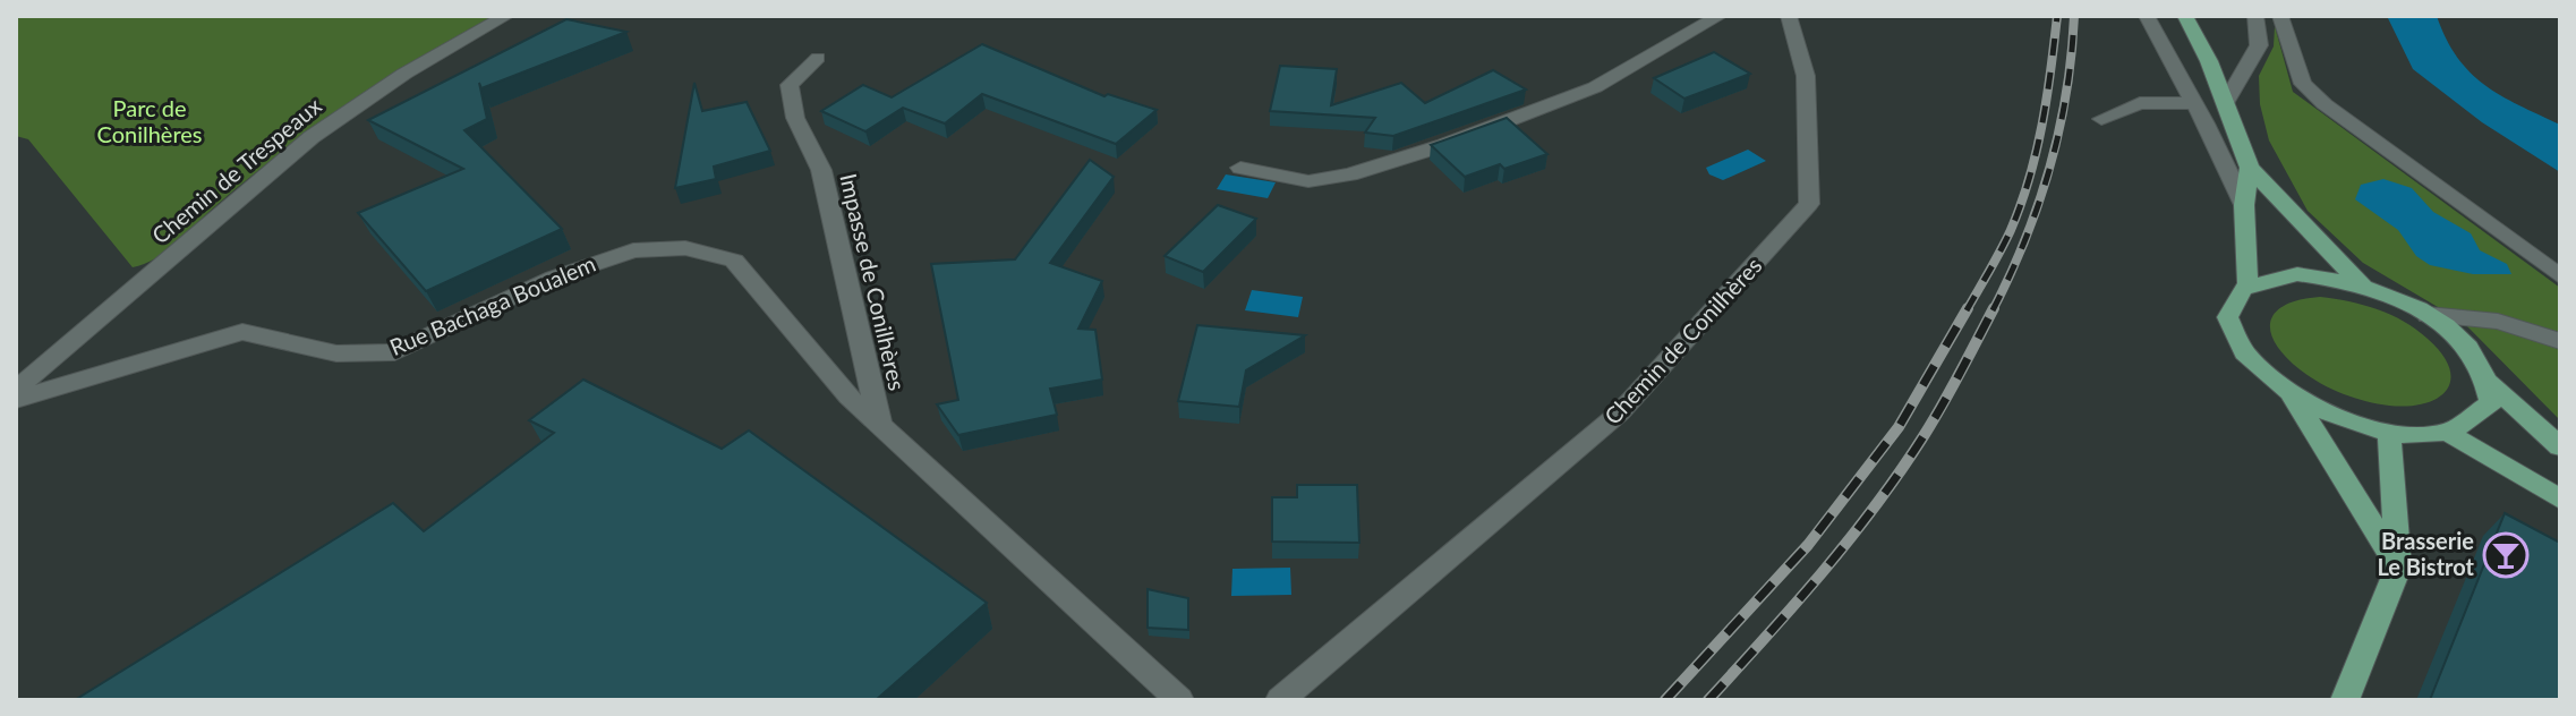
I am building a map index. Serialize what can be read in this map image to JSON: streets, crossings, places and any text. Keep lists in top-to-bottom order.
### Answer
{
  "streets": {
    "street": [
      "Chemin de Trespeaux",
      "Impasse de Conilhères",
      "Rue Bachaga Boualem",
      "Chemin de Conilhères"
    ]
  },
  "crossings": [
    ["Impasse de Conilhères", "Rue Bachaga Boualem"]
  ],
  "parks": ["Parc de Conilhères"],
  "places": {
    "bar": ["Brasserie Le Bistrot"]
  }
}
